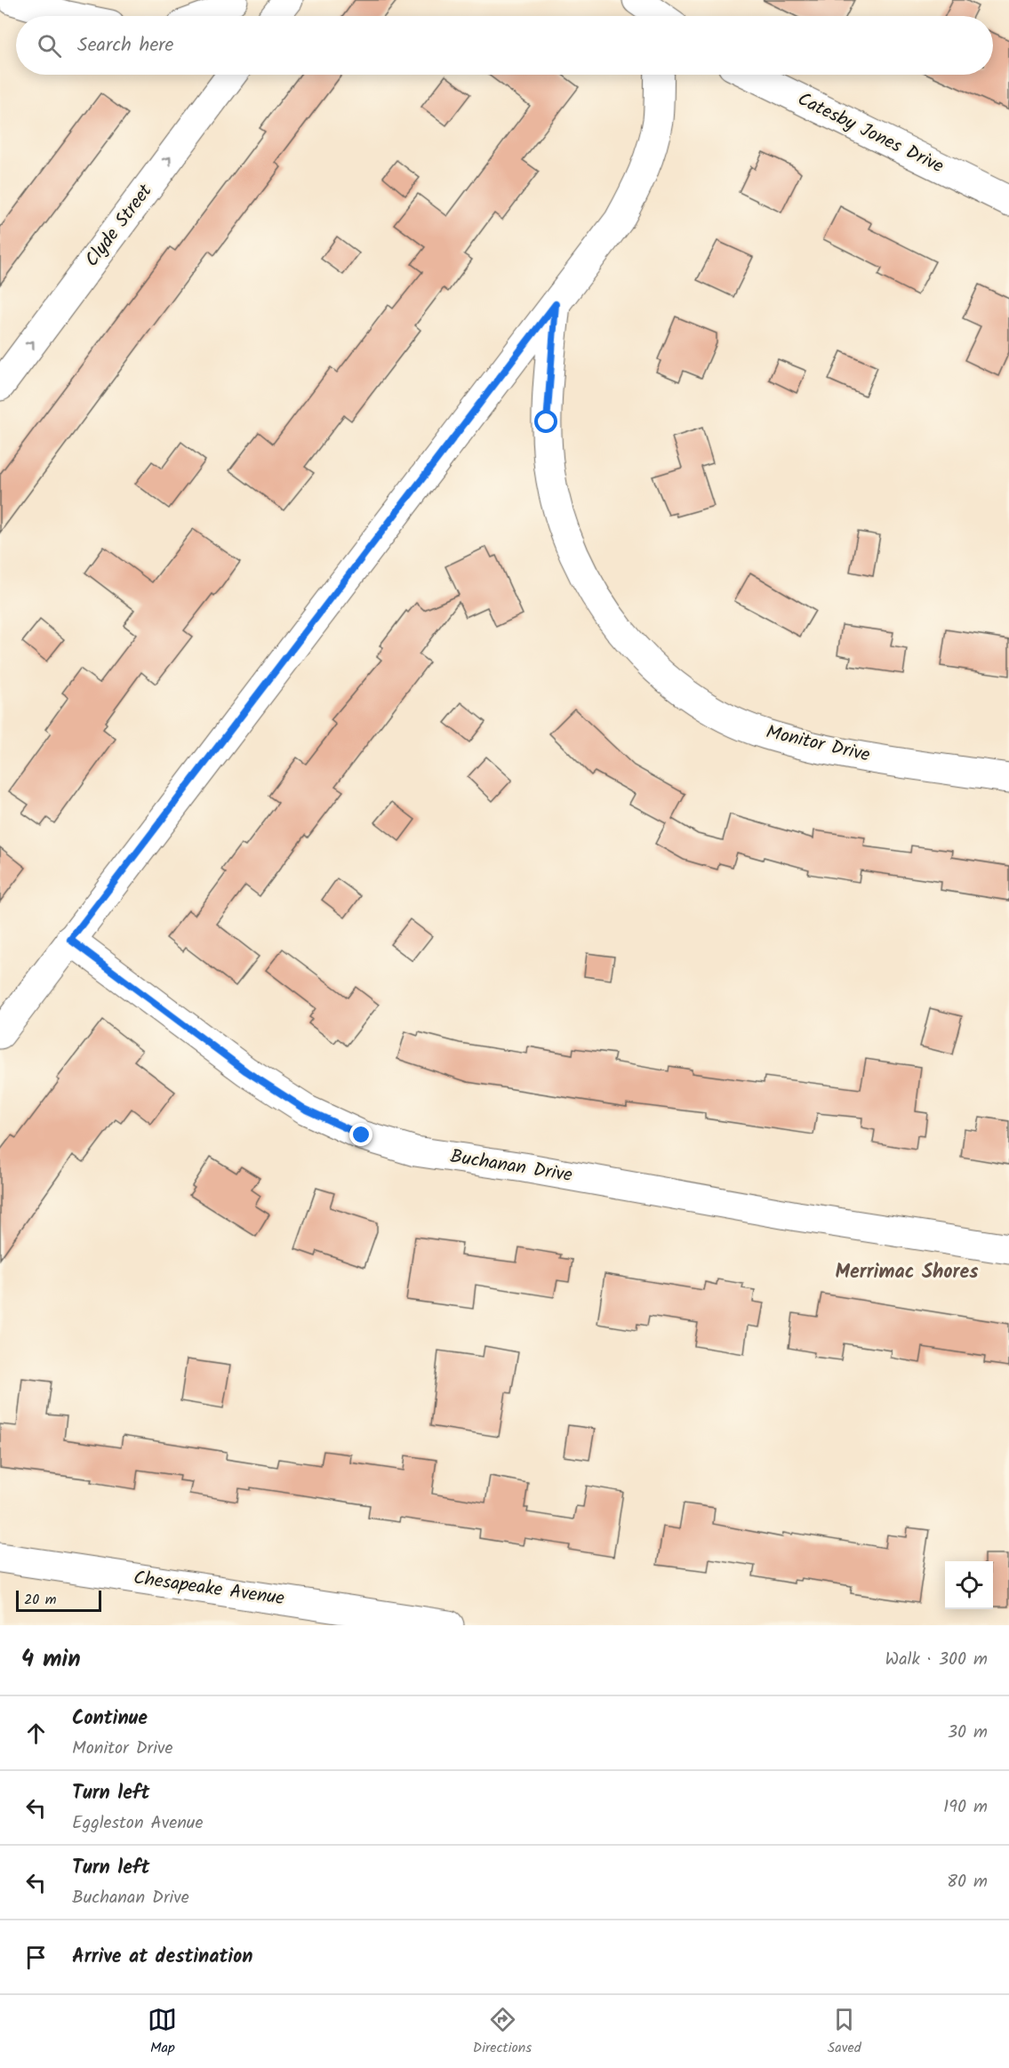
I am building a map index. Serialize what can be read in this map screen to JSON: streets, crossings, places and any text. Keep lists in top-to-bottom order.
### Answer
{
  "streets": {
    "street": [
      "Catesby Jones Drive",
      "Clyde Street",
      "Monitor Drive",
      "Buchanan Drive",
      "Chesapeake Avenue"
    ]
  },
  "one_way": ["Clyde Street"],
  "districts": ["Merrimac Shores"],
  "scale_bar": "20 m",
  "page": {
    "search": "Search here",
    "scale": "20 m",
    "heading": ["4 min", "Walk · 300 m"],
    "list": [
      ["Continue", "Monitor Drive", "30 m"],
      ["Turn left", "Eggleston Avenue", "190 m"],
      ["Turn left", "Buchanan Drive", "80 m"],
      "Arrive at destination"
    ],
    "nav": ["Map", "Directions", "Saved"]
  }
}
